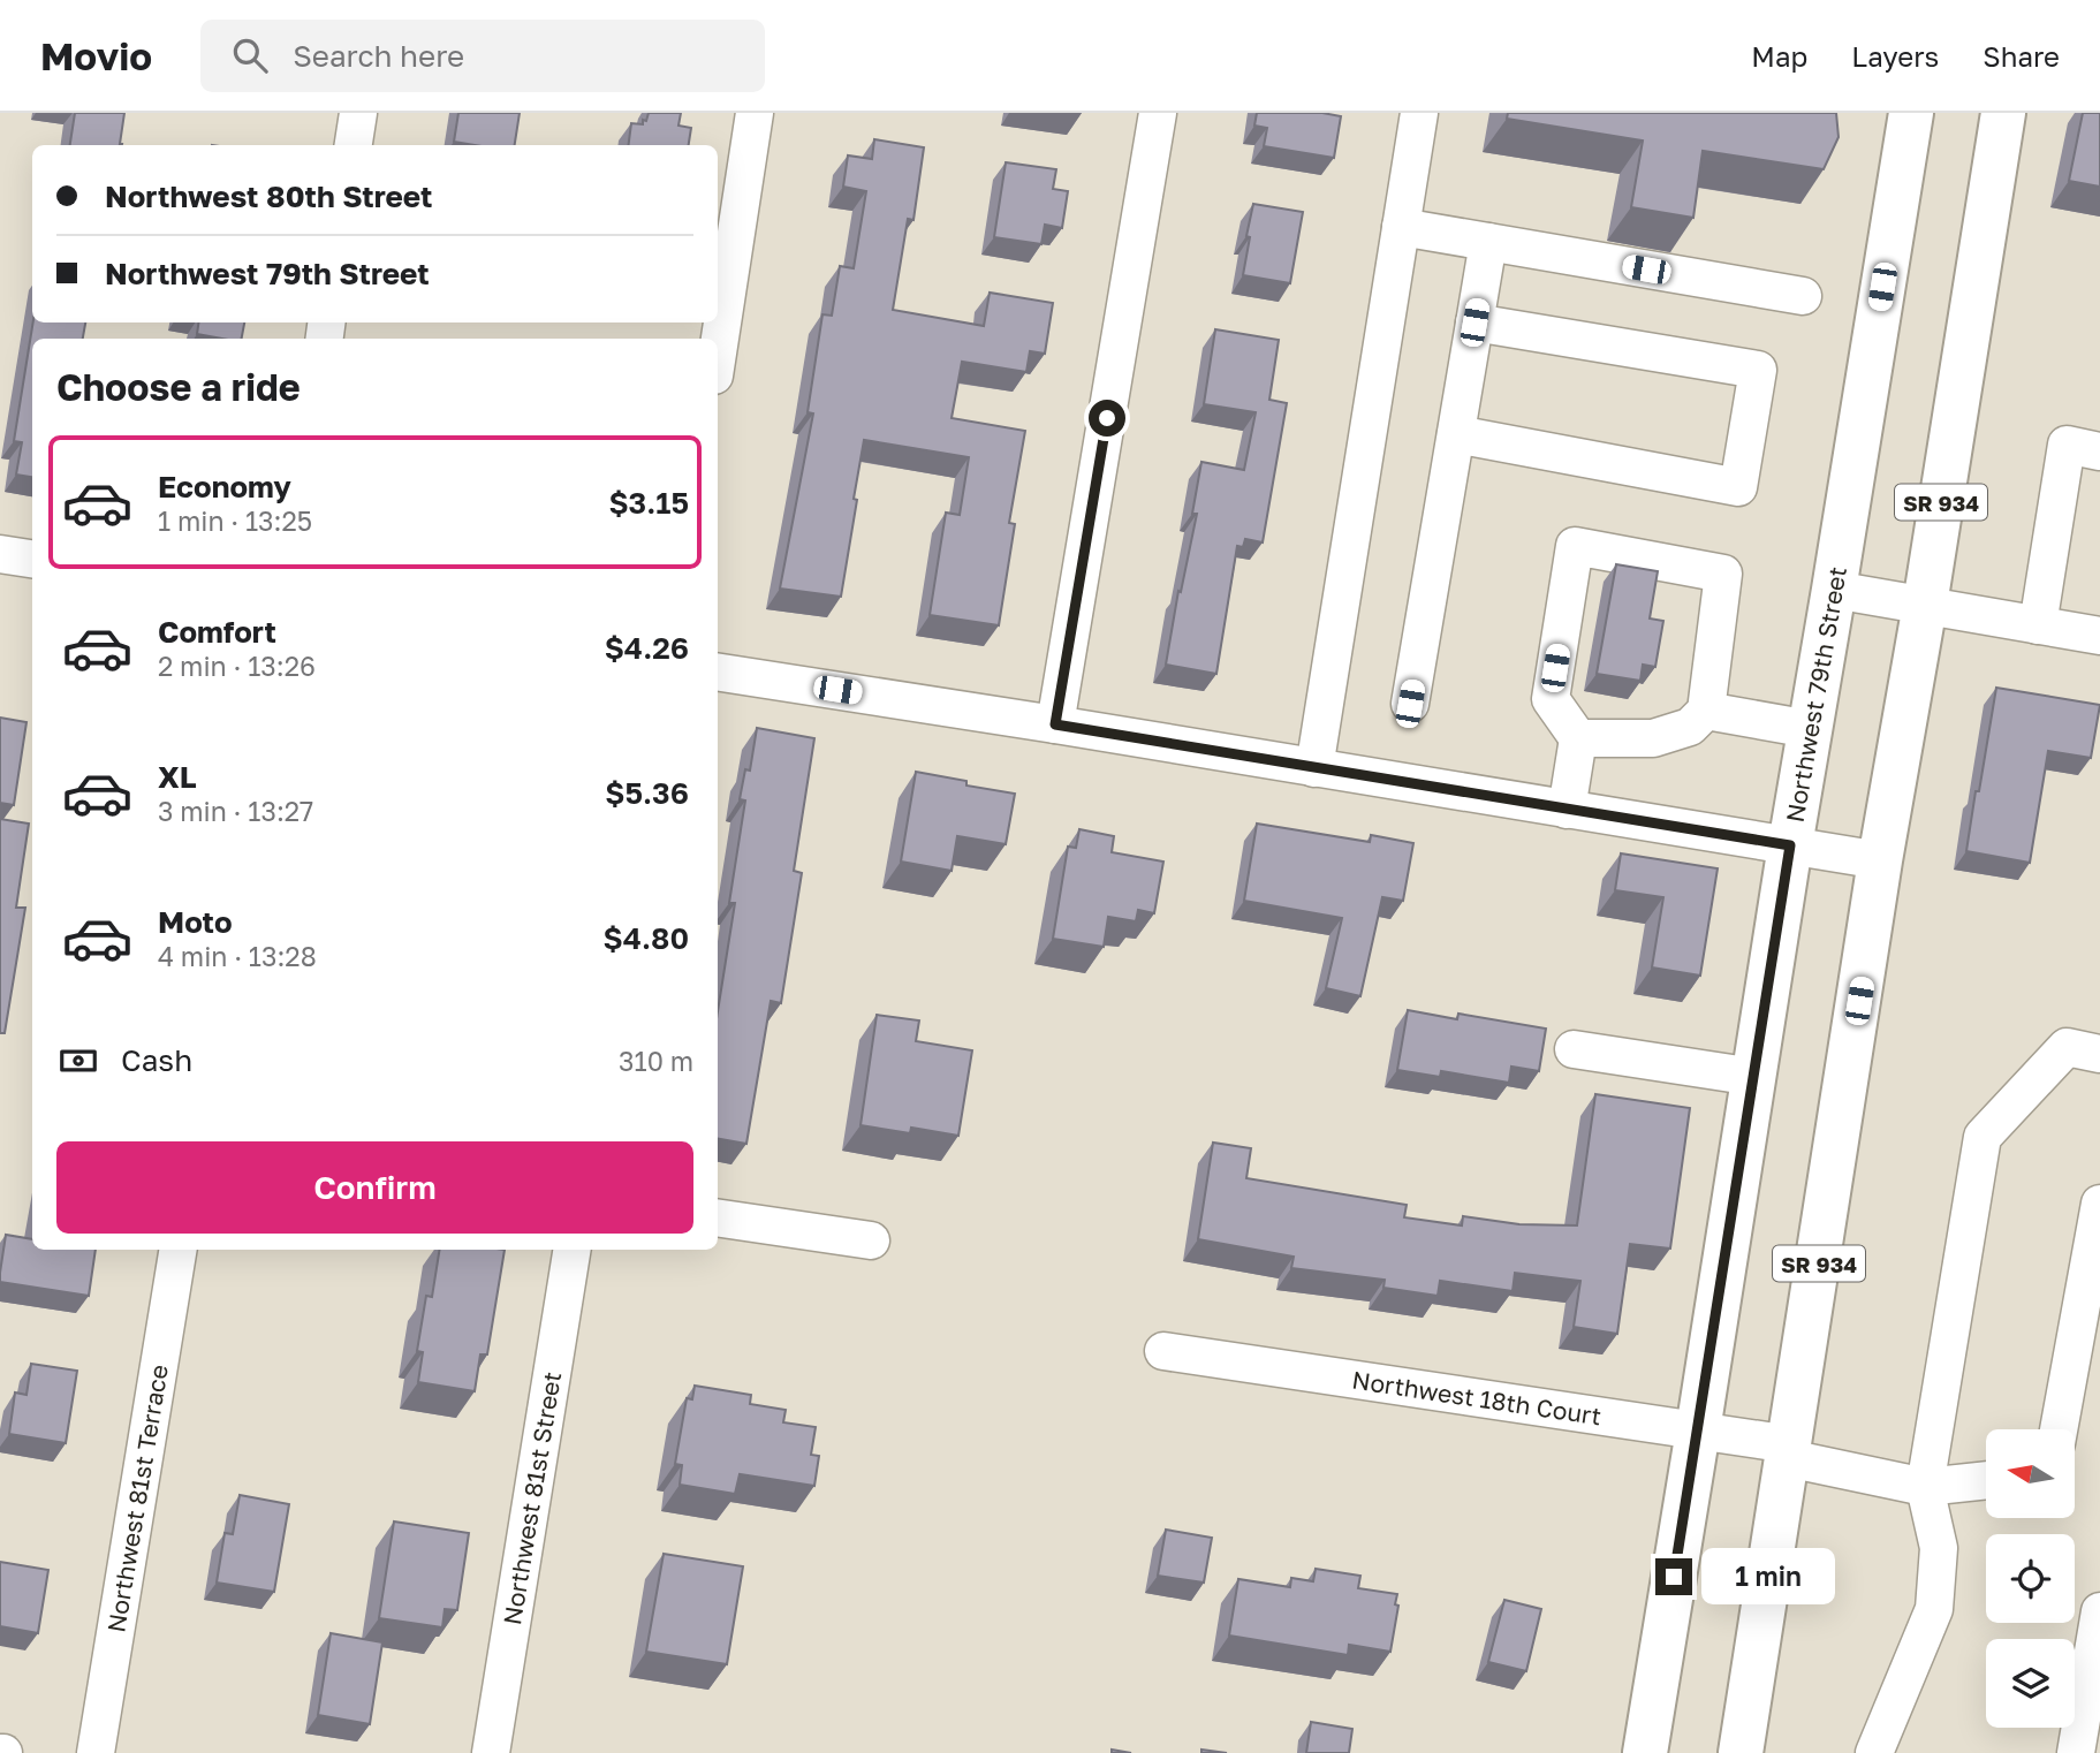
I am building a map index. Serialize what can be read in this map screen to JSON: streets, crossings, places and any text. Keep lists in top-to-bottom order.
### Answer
{
  "streets": {
    "main road": ["SR 934", "Northwest 79th Street"],
    "street": ["Northwest 18th Court", "Northwest 81st Terrace", "Northwest 81st Street"]
  },
  "crossings": [
    ["SR 934", "Northwest 18th Court"],
    ["Northwest 79th Street", "Northwest 18th Court"]
  ],
  "north": "left",
  "page": {
    "header": "Movio",
    "search": "Search here",
    "nav": ["Map", "Layers", "Share"],
    "banner": ["Northwest 80th Street", "Northwest 79th Street"],
    "heading": "Choose a ride",
    "list": [
      {
        "name": "Economy",
        "note": "1 min · 13:25",
        "value": "$3.15"
      },
      {
        "name": "Comfort",
        "note": "2 min · 13:26",
        "value": "$4.26"
      },
      {
        "name": "XL",
        "note": "3 min · 13:27",
        "value": "$5.36"
      },
      {
        "name": "Moto",
        "note": "4 min · 13:28",
        "value": "$4.80"
      }
    ],
    "pay": ["Cash", "310 m"],
    "buttons": "Confirm",
    "bubble": "1 min"
  }
}
